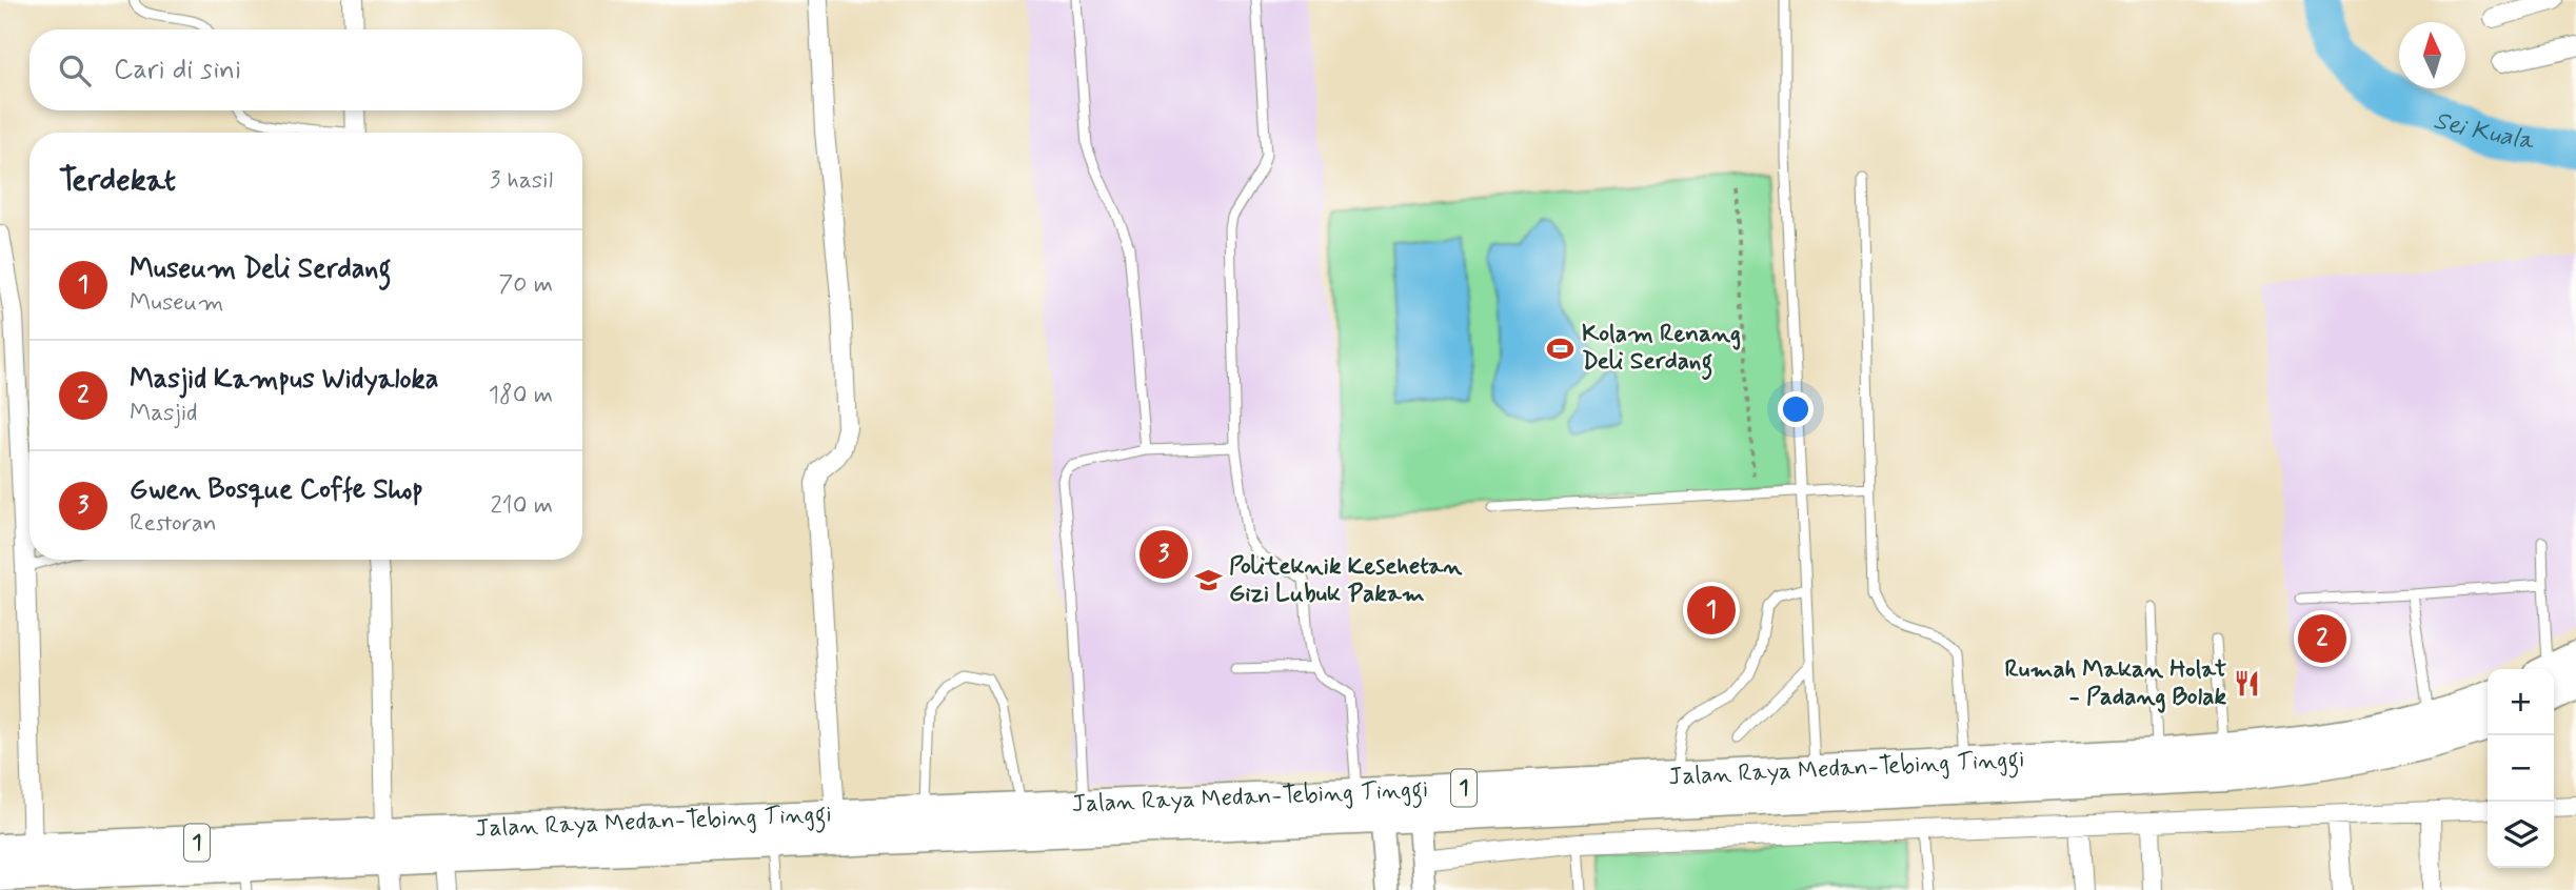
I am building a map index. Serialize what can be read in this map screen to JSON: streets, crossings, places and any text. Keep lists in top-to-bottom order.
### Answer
{
  "streets": {
    "highway": ["Jalan Raya Medan-Tebing Tinggi", "1"]
  },
  "water": ["Sei Kuala"],
  "places": {
    "sports": ["Kolam Renang Deli Serdang"],
    "school or university": ["Politeknik Kesehetan Gizi Lubuk Pakam"],
    "restaurant": ["Rumah Makan Holat - Padang Bolak"]
  },
  "north": "top",
  "page": {
    "search": "Cari di sini",
    "heading": ["Terdekat", "3 hasil"],
    "list": [
      {
        "mark": "1",
        "name": "Museum Deli Serdang",
        "note": "Museum",
        "value": "70 m"
      },
      {
        "mark": "2",
        "name": "Masjid Kampus Widyaloka",
        "note": "Masjid",
        "value": "180 m"
      },
      {
        "mark": "3",
        "name": "Gwen Bosque Coffe Shop",
        "note": "Restoran",
        "value": "210 m"
      }
    ],
    "pins": ["3", "1", "2"],
    "map_buttons": ["+", "−"]
  }
}
